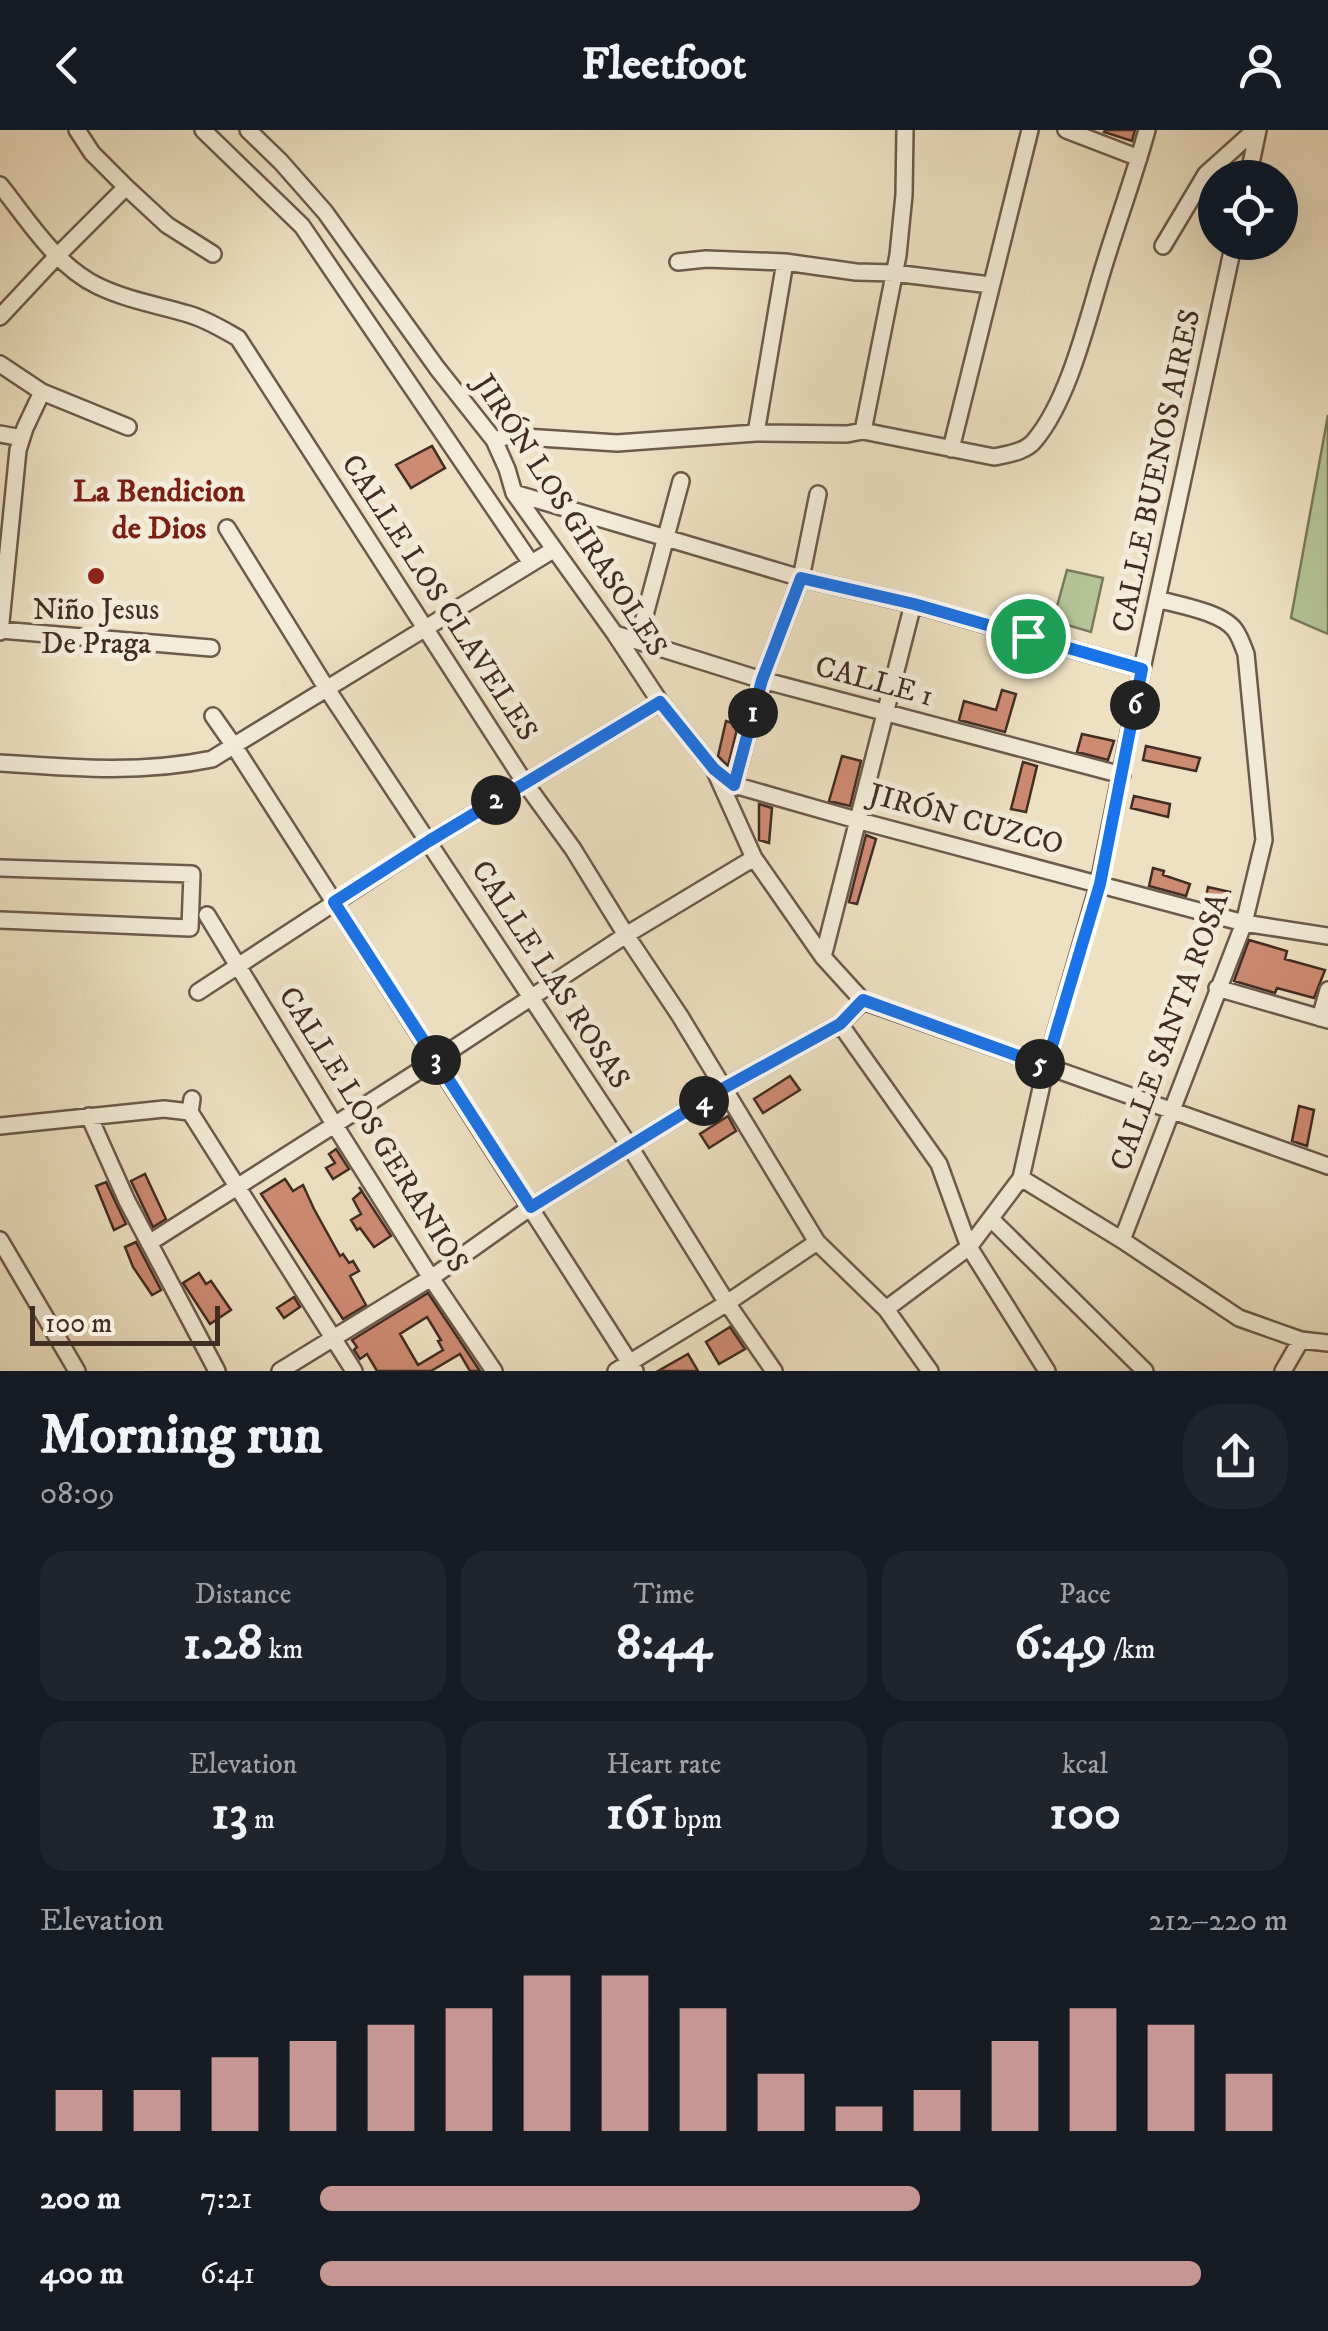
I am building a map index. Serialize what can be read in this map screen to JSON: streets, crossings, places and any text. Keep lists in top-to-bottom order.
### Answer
{
  "streets": {
    "street": [
      "CALLE BUENOS AIRES",
      "JIRÓN LOS GIRASOLES",
      "CALLE LOS CLAVELES",
      "CALLE 1",
      "JIRÓN CUZCO",
      "CALLE LAS ROSAS",
      "CALLE SANTA ROSA",
      "CALLE LOS GERANIOS"
    ]
  },
  "crossings": [
    ["CALLE BUENOS AIRES", "CALLE 1"],
    ["CALLE BUENOS AIRES", "JIRÓN CUZCO"],
    ["CALLE BUENOS AIRES", "CALLE SANTA ROSA"],
    ["JIRÓN LOS GIRASOLES", "CALLE 1"],
    ["JIRÓN LOS GIRASOLES", "JIRÓN CUZCO"],
    ["JIRÓN CUZCO", "CALLE SANTA ROSA"]
  ],
  "districts": ["La Bendicion de Dios"],
  "places": ["Niño Jesus De Praga"],
  "scale_bar": "100 m",
  "page": {
    "header": "Fleetfoot",
    "pins": [
      "6",
      "1",
      "2",
      "3",
      "5",
      "4"
    ],
    "scale": "100 m",
    "heading": ["Morning run", "08:09"],
    "stats": [
      ["Distance", "1.28 km"],
      ["Time", "8:44"],
      ["Pace", "6:49 /km"],
      ["Elevation", "13 m"],
      ["Heart rate", "161 bpm"],
      ["kcal", "100"]
    ],
    "chart": ["Elevation", "212–220 m"],
    "list": [
      {
        "name": "200 m",
        "note": "7:21"
      },
      {
        "name": "400 m",
        "note": "6:41"
      }
    ]
  }
}
